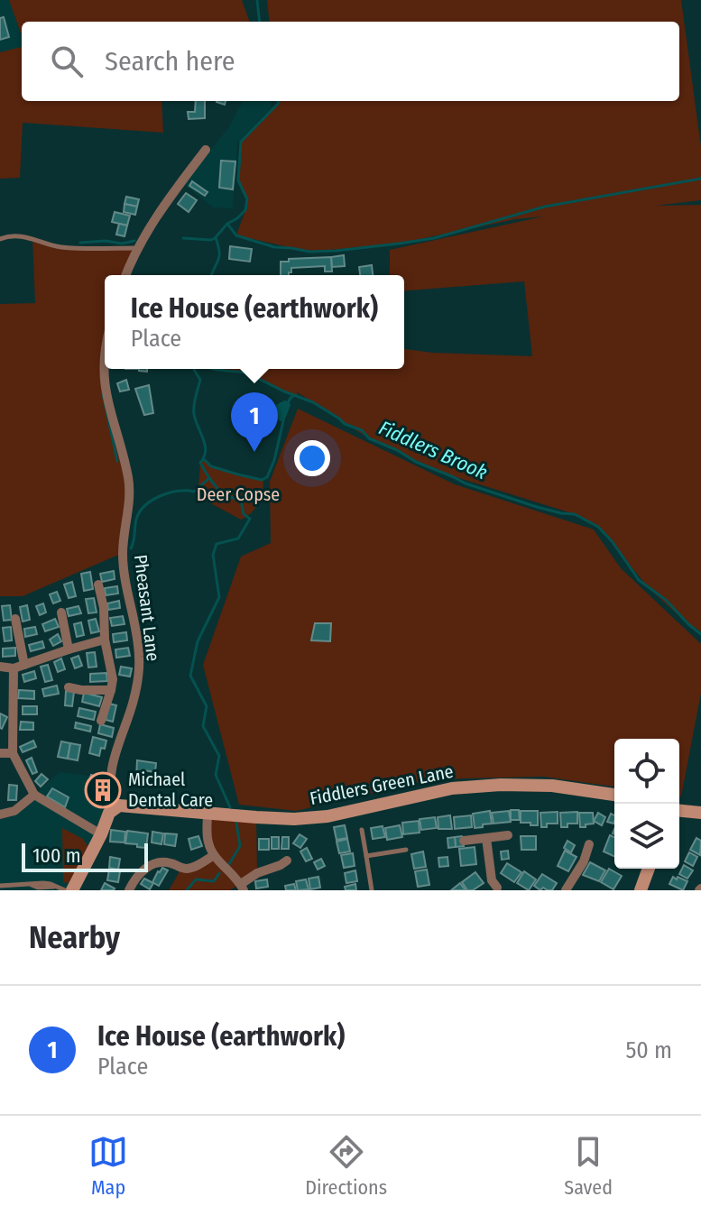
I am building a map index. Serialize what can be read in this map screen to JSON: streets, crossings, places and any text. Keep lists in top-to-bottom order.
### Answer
{
  "streets": {
    "street": ["Pheasant Lane", "Fiddlers Green Lane"]
  },
  "crossings": [
    ["Pheasant Lane", "Fiddlers Green Lane"]
  ],
  "water": ["Fiddlers Brook"],
  "parks": ["Deer Copse"],
  "places": {
    "building": ["Michael Dental Care"]
  },
  "scale_bar": "100 m",
  "page": {
    "search": "Search here",
    "popup": ["Ice House (earthwork)", "Place"],
    "pins": "1",
    "scale": "100 m",
    "heading": "Nearby",
    "list": [
      {
        "mark": "1",
        "name": "Ice House (earthwork)",
        "note": "Place",
        "value": "50 m"
      }
    ],
    "nav": ["Map", "Directions", "Saved"]
  }
}
